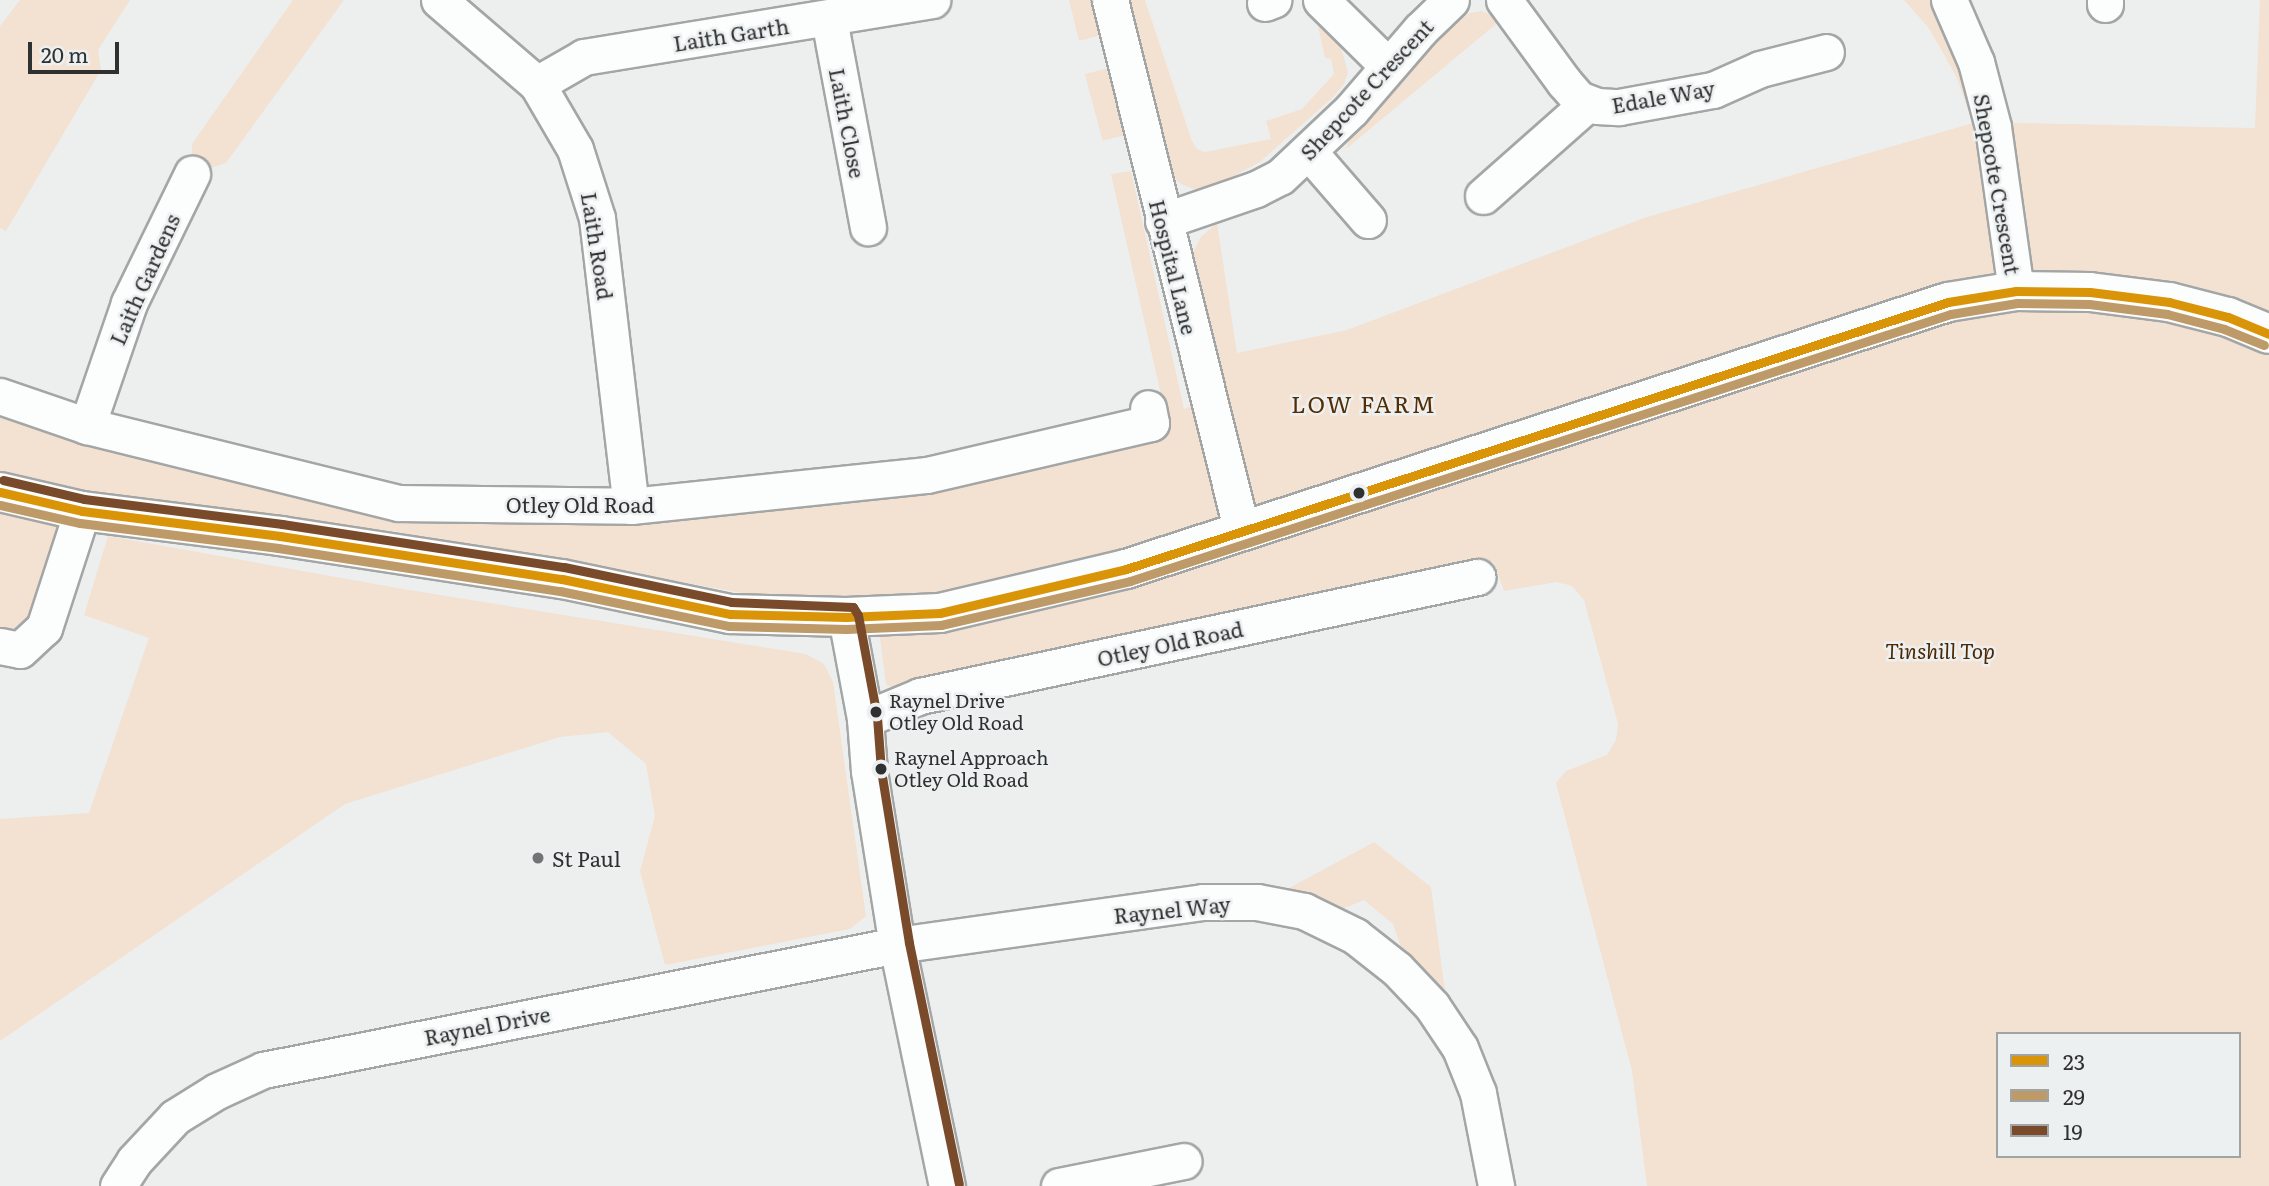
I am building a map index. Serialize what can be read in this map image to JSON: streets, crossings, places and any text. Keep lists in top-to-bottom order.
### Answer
{
  "streets": {
    "street": [
      "Laith Garth",
      "Shepcote Crescent",
      "Edale Way",
      "Laith Close",
      "Laith Road",
      "Hospital Lane",
      "Laith Gardens",
      "Otley Old Road",
      "Raynel Way",
      "Raynel Drive"
    ]
  },
  "crossings": [
    ["Laith Garth", "Laith Close"],
    ["Laith Garth", "Laith Road"],
    ["Shepcote Crescent", "Hospital Lane"],
    ["Laith Road", "Otley Old Road"],
    ["Laith Gardens", "Otley Old Road"],
    ["Raynel Way", "Raynel Drive"]
  ],
  "districts": ["LOW FARM"],
  "parks": ["Tinshill Top"],
  "places": ["Raynel Drive Otley Old Road", "Raynel Approach Otley Old Road", "St Paul"],
  "lines": ["transit line 23", "transit line 29", "transit line 19"],
  "legend": ["23", "29", "19"],
  "scale_bar": "20 m"
}
